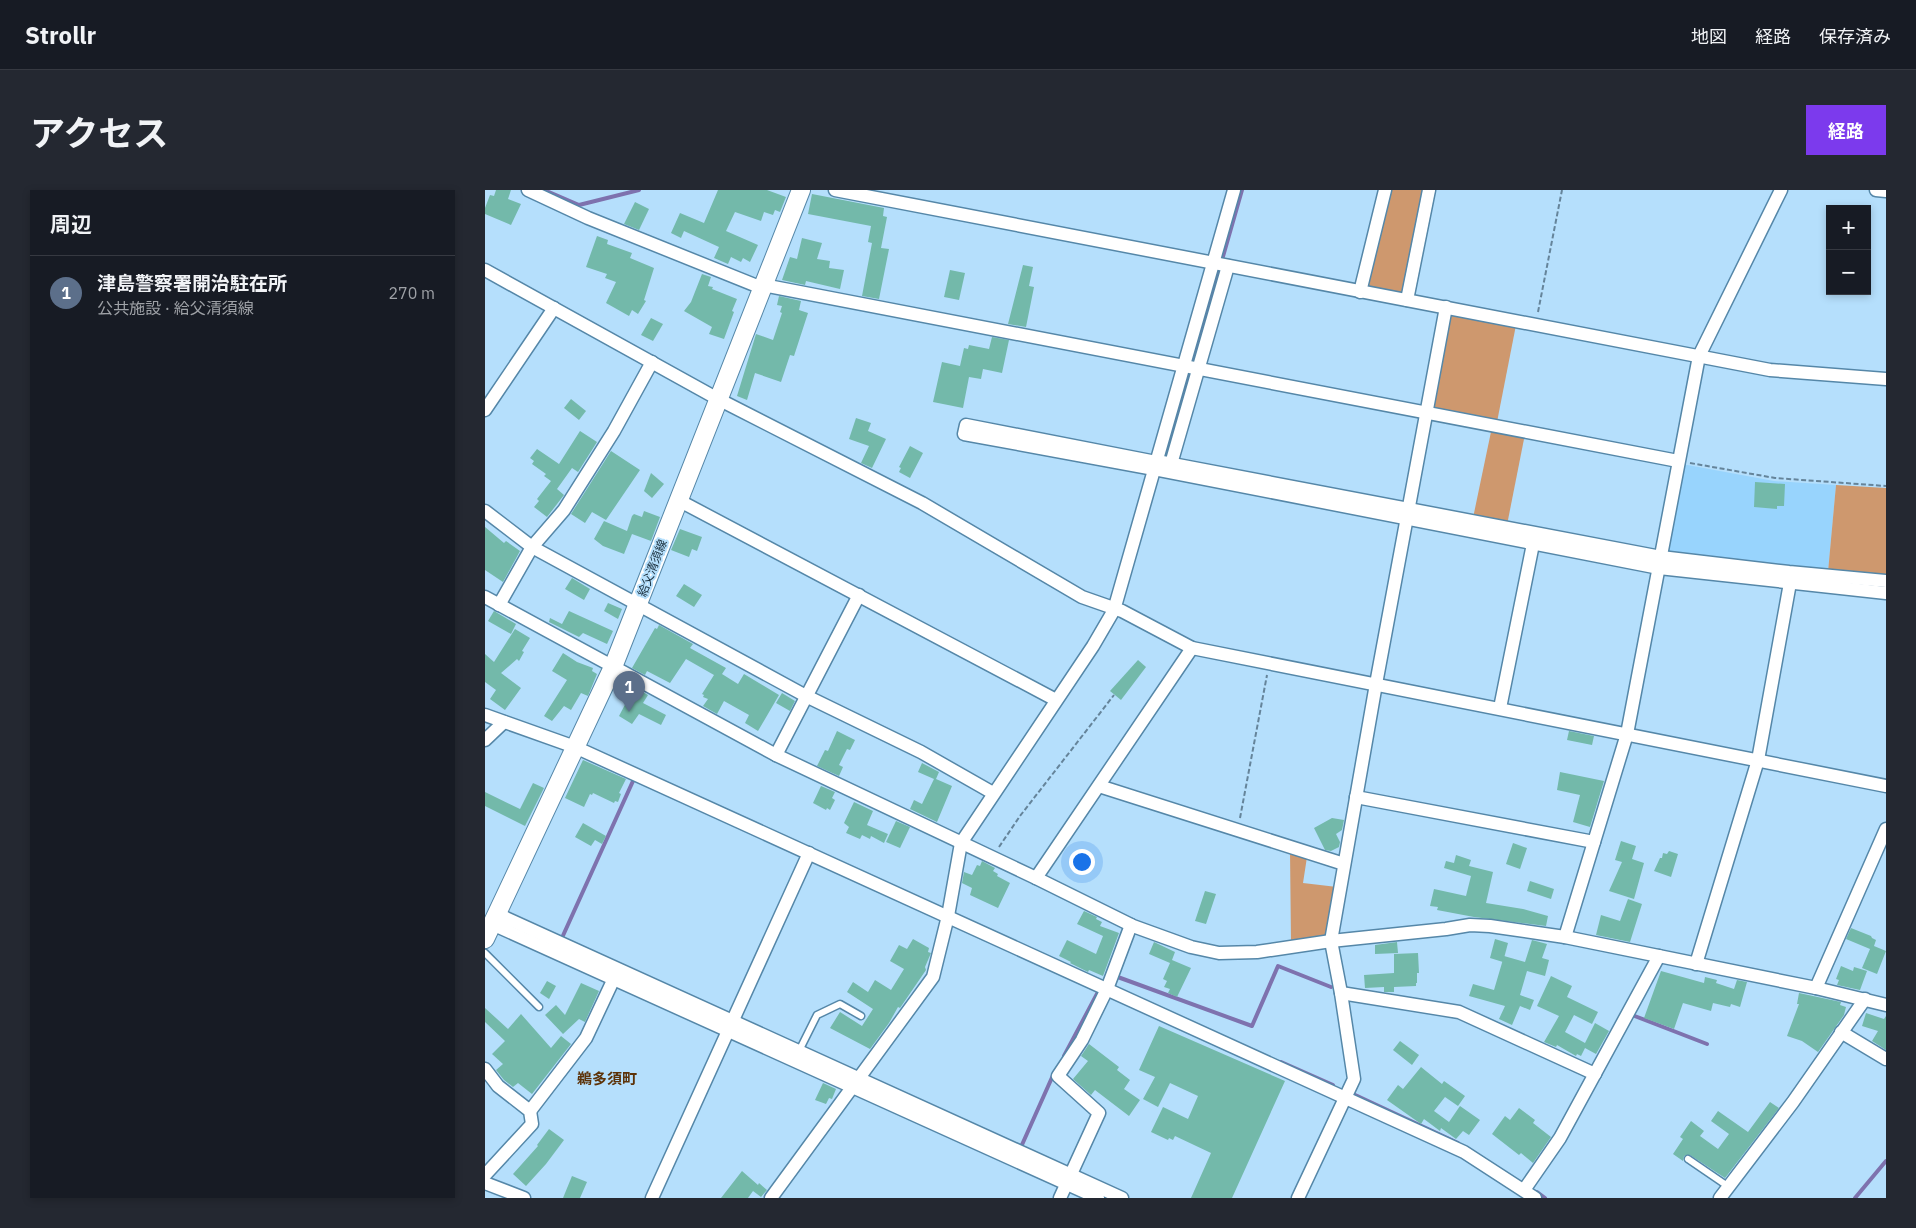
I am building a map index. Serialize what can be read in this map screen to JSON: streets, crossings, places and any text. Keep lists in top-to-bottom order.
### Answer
{
  "streets": {
    "main road": ["給父清須線"]
  },
  "districts": ["鵜多須町"],
  "page": {
    "header": "Strollr",
    "nav": ["地図", "経路", "保存済み"],
    "title": "アクセス",
    "buttons": "経路",
    "heading": "周辺",
    "map_buttons": ["+", "−"],
    "list": [
      {
        "mark": "1",
        "name": "津島警察署開治駐在所",
        "note": "公共施設 · 給父清須線",
        "value": "270 m"
      }
    ],
    "pins": "1"
  }
}
